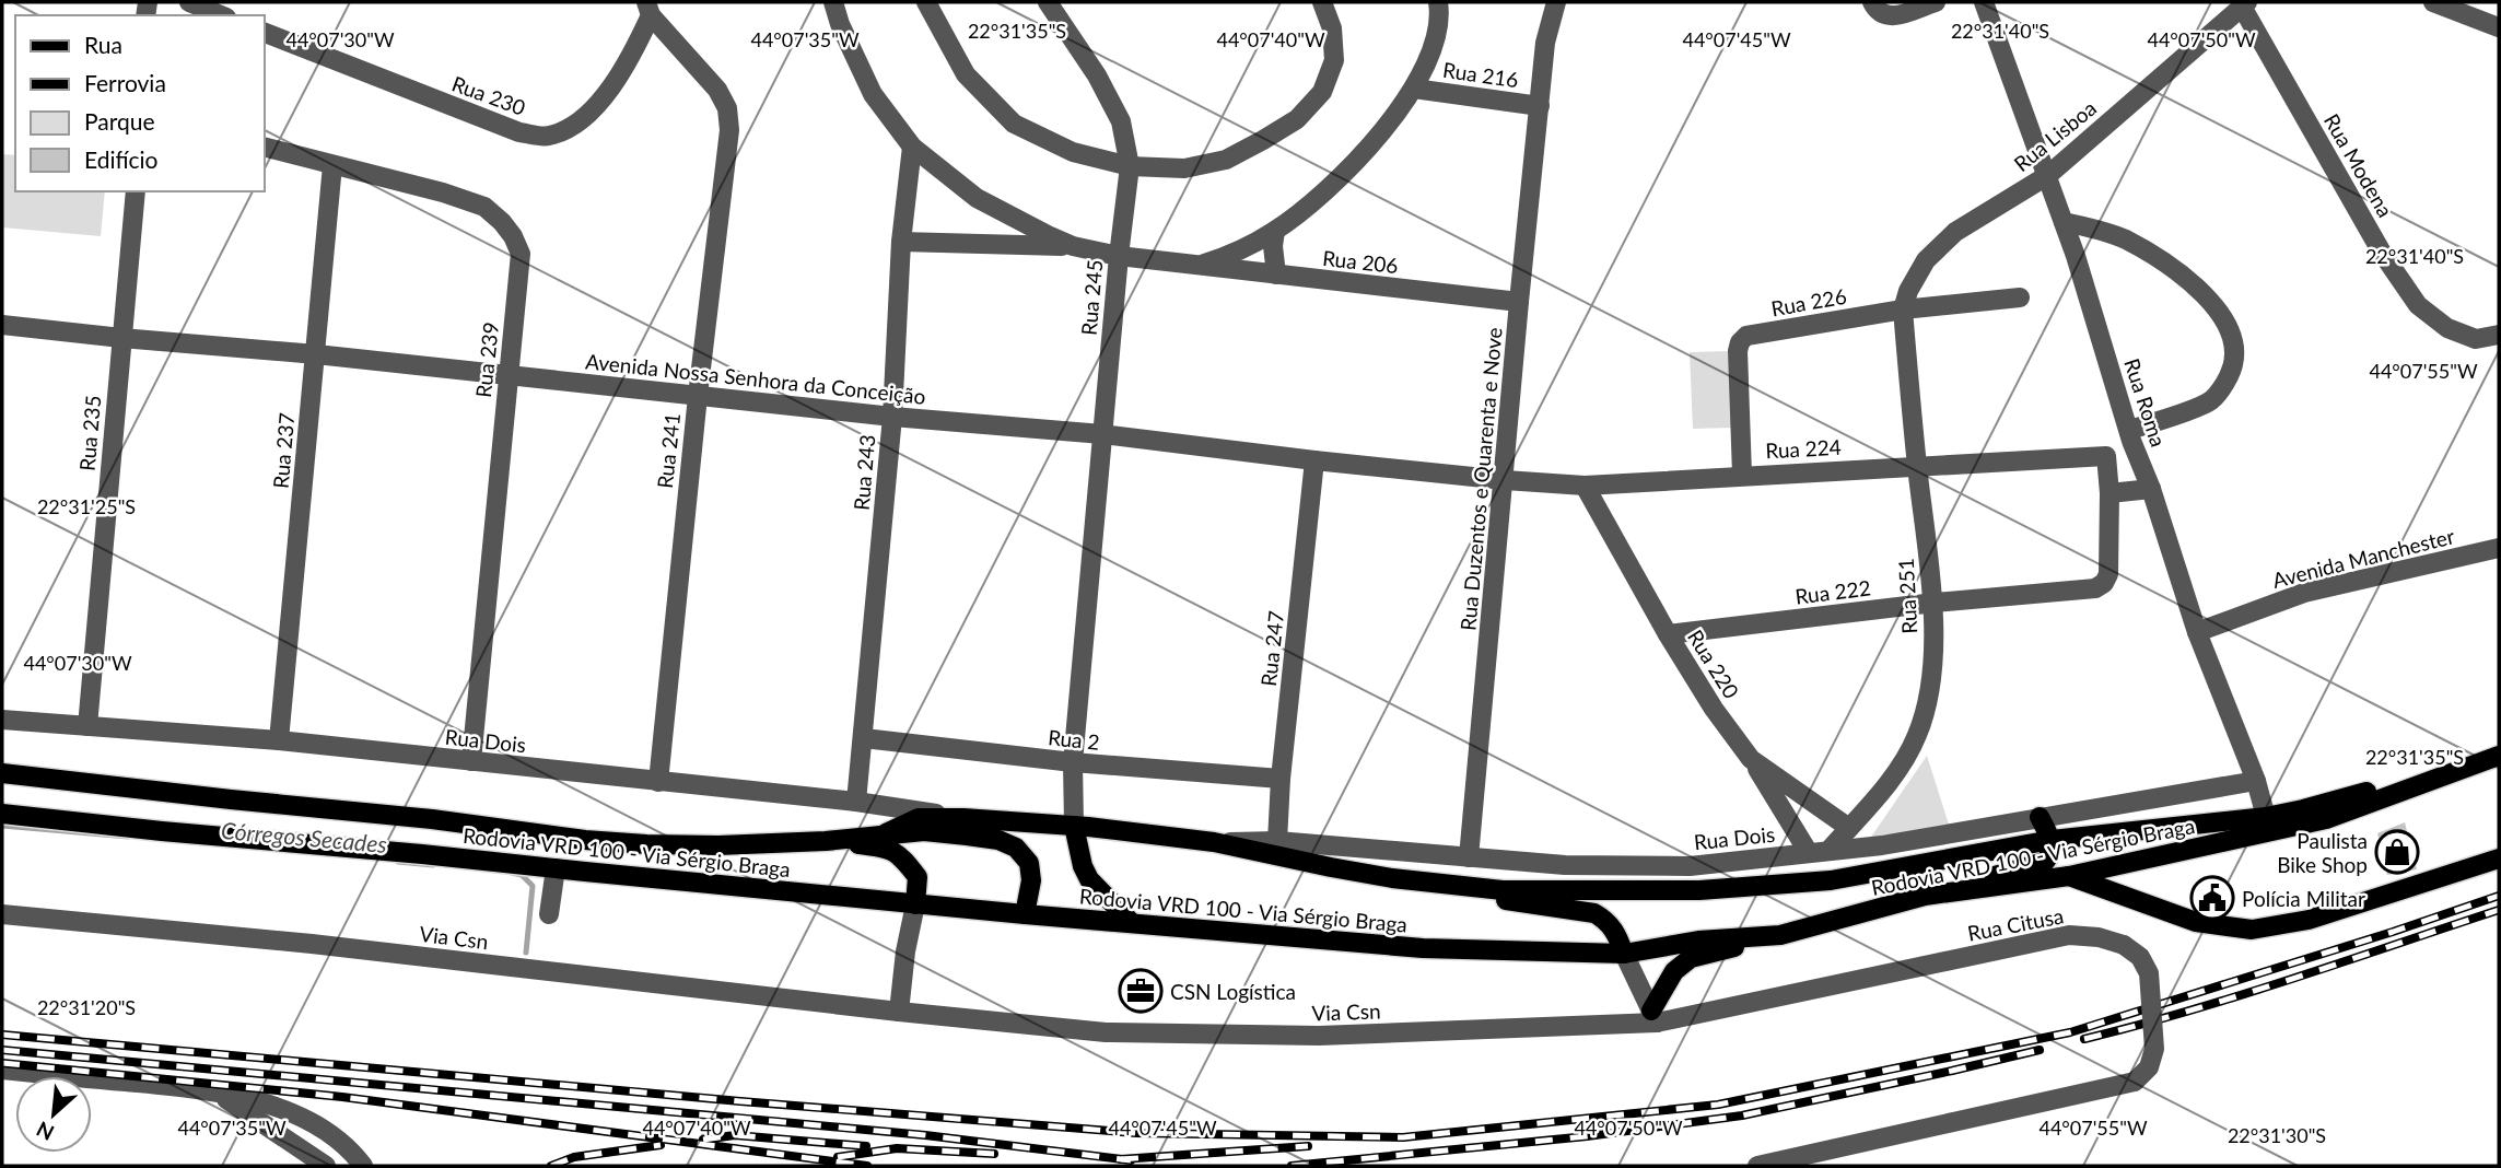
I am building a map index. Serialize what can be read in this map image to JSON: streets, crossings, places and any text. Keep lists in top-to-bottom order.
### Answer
{
  "streets": {
    "main road": ["Rodovia VRD 100 - Via Sérgio Braga"],
    "street": [
      "Rua 216",
      "Rua 230",
      "Rua Lisboa",
      "Rua Modena",
      "Rua 206",
      "Rua 245",
      "Rua 226",
      "Rua 239",
      "Avenida Nossa Senhora da Conceição",
      "Rua Roma",
      "Rua 235",
      "Rua 224",
      "Rua 237",
      "Rua 241",
      "Rua 243",
      "Rua Duzentos e Quarenta e Nove",
      "Avenida Manchester",
      "Rua 222",
      "Rua 251",
      "Rua 247",
      "Rua 220",
      "Rua 2",
      "Rua Dois",
      "Rua Citusa",
      "Via Csn"
    ]
  },
  "crossings": [
    ["Rua 216", "Rua Duzentos e Quarenta e Nove"],
    ["Rua 230", "Rua 241"],
    ["Rua Lisboa", "Rua Modena"],
    ["Rua Lisboa", "Rua 226"],
    ["Rua Lisboa", "Rua Roma"],
    ["Rua Lisboa", "Rua 251"],
    ["Rua 206", "Rua 245"],
    ["Rua 206", "Rua Duzentos e Quarenta e Nove"],
    ["Rua 245", "Avenida Nossa Senhora da Conceição"],
    ["Rua 245", "Rua 2"],
    ["Rua 245", "Rodovia VRD 100 - Via Sérgio Braga"],
    ["Rua 226", "Rua 224"],
    ["Rua 226", "Rua 251"],
    ["Rua 239", "Avenida Nossa Senhora da Conceição"],
    ["Rua 239", "Rua 237"],
    ["Rua 239", "Rua Dois"],
    ["Avenida Nossa Senhora da Conceição", "Rua 235"],
    ["Avenida Nossa Senhora da Conceição", "Rua 224"],
    ["Avenida Nossa Senhora da Conceição", "Rua 237"],
    ["Avenida Nossa Senhora da Conceição", "Rua 241"],
    ["Avenida Nossa Senhora da Conceição", "Rua 243"],
    ["Avenida Nossa Senhora da Conceição", "Rua Duzentos e Quarenta e Nove"],
    ["Avenida Nossa Senhora da Conceição", "Rua 247"],
    ["Rua Roma", "Avenida Manchester"],
    ["Rua Roma", "Rua Dois"],
    ["Rua Roma", "Rodovia VRD 100 - Via Sérgio Braga"],
    ["Rua 235", "Rua Dois"],
    ["Rua 224", "Rua Duzentos e Quarenta e Nove"],
    ["Rua 224", "Rua 222"],
    ["Rua 224", "Rua 251"],
    ["Rua 224", "Rua 220"],
    ["Rua 237", "Rua Dois"],
    ["Rua 241", "Rua Dois"],
    ["Rua 243", "Rua 2"],
    ["Rua 243", "Rua Dois"],
    ["Rua Duzentos e Quarenta e Nove", "Rua Dois"],
    ["Rua 222", "Rua 251"],
    ["Rua 222", "Rua 220"],
    ["Rua 251", "Rua 220"],
    ["Rua 251", "Rua Dois"],
    ["Rua 247", "Rua 2"],
    ["Rua 247", "Rua Dois"],
    ["Rua Dois", "Rodovia VRD 100 - Via Sérgio Braga"],
    ["Rua Citusa", "Via Csn"]
  ],
  "water": ["Córregos Secades"],
  "places": {
    "shop": ["Paulista Bike Shop"],
    "public building": ["Polícia Militar"],
    "office": ["CSN Logística"]
  },
  "legend": [
    "Rua",
    "Ferrovia",
    "Parque",
    "Edifício"
  ],
  "north": "bottom left",
  "coordinates": [
    "22°31'35\"S",
    "22°31'40\"S",
    "44°07'30\"W",
    "44°07'35\"W",
    "44°07'40\"W",
    "44°07'45\"W",
    "44°07'50\"W",
    "44°07'55\"W",
    "22°31'25\"S",
    "22°31'20\"S",
    "22°31'30\"S"
  ]
}
